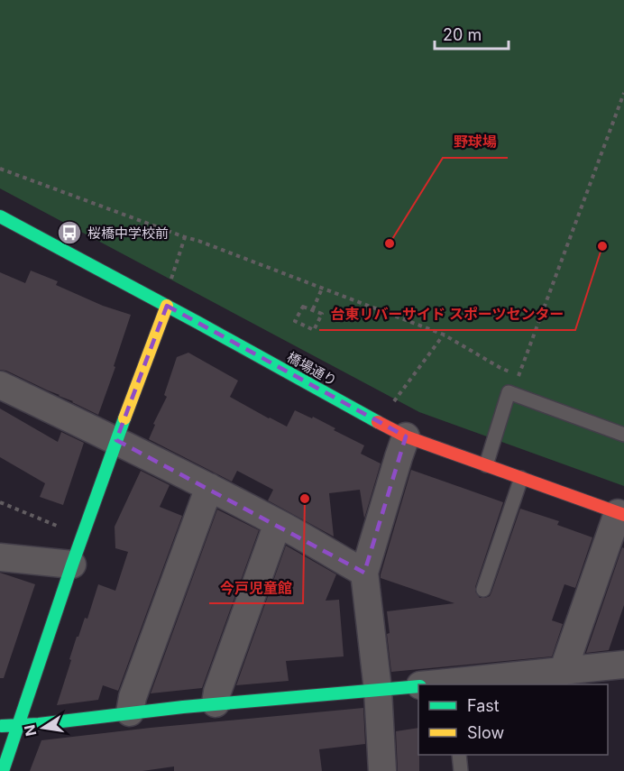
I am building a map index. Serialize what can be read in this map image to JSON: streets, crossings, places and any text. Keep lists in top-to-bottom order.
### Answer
{
  "streets": {
    "street": ["橋場通り"]
  },
  "places": {
    "bus stop": ["桜橋中学校前"],
    "other": ["野球場", "台東リバーサイド スポーツセンター", "今戸児童館"]
  },
  "legend": ["Fast", "Slow"],
  "scale_bar": "20 m",
  "north": "left"
}
